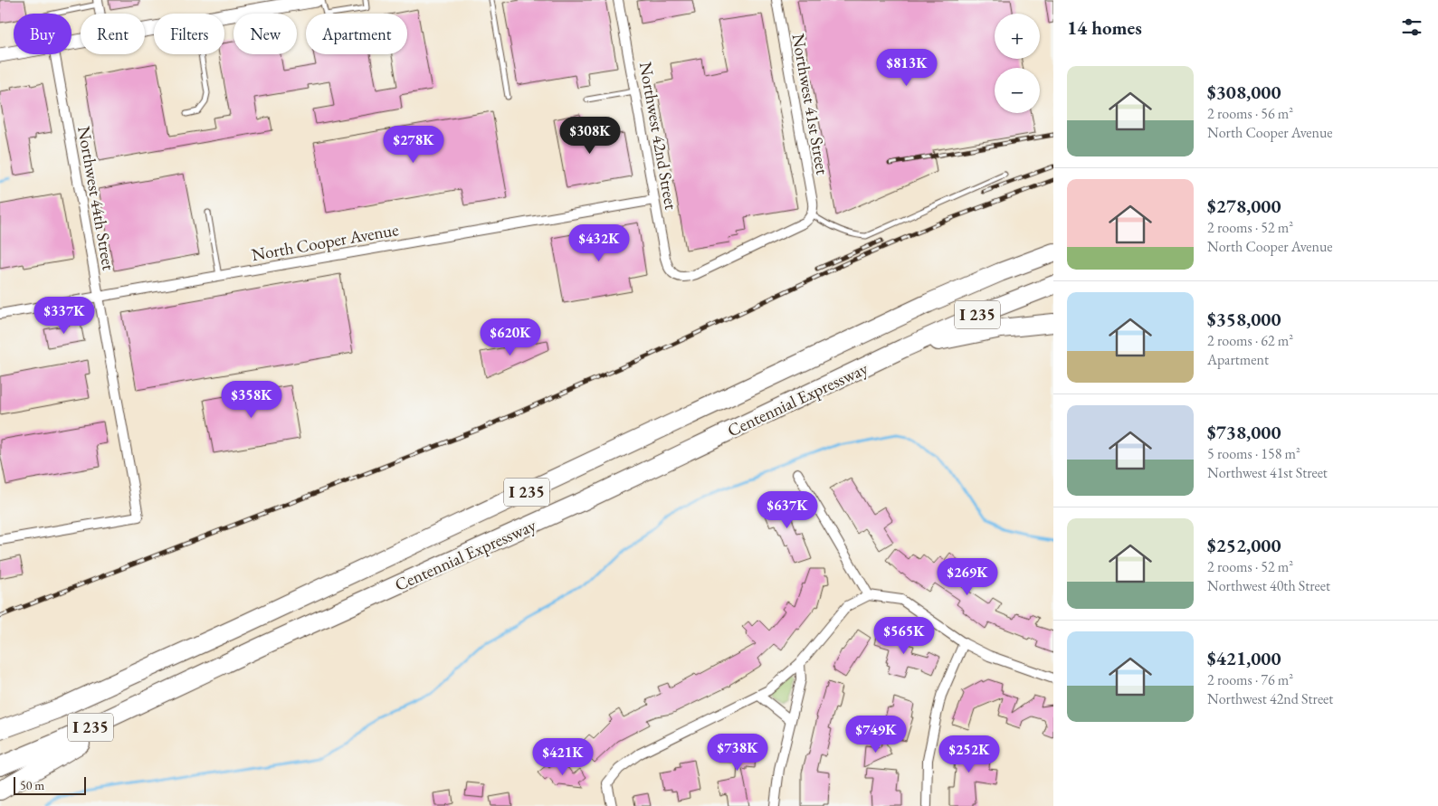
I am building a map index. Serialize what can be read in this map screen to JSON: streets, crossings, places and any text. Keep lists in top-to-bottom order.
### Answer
{
  "streets": {
    "highway": ["I 235", "Centennial Expressway"],
    "street": [
      "Northwest 41st Street",
      "Northwest 42nd Street",
      "Northwest 44th Street",
      "North Cooper Avenue"
    ]
  },
  "crossings": [
    ["Northwest 41st Street", "Northwest 42nd Street"],
    ["Northwest 42nd Street", "North Cooper Avenue"],
    ["Northwest 44th Street", "North Cooper Avenue"]
  ],
  "scale_bar": "50 m",
  "page": {
    "heading": "14 homes",
    "map_buttons": ["+", "−"],
    "chip": [
      "Buy",
      "Rent",
      "Filters",
      "New",
      "Apartment"
    ],
    "price": [
      "$813K",
      "$308K",
      "$278K",
      "$432K",
      "$337K",
      "$620K",
      "$358K",
      "$637K",
      "$269K",
      "$565K",
      "$749K",
      "$738K",
      "$252K",
      "$421K"
    ],
    "list": [
      {
        "name": "$308,000",
        "note": "2 rooms · 56 m² · North Cooper Avenue"
      },
      {
        "name": "$278,000",
        "note": "2 rooms · 52 m² · North Cooper Avenue"
      },
      {
        "name": "$358,000",
        "note": "2 rooms · 62 m² · Apartment"
      },
      {
        "name": "$738,000",
        "note": "5 rooms · 158 m² · Northwest 41st Street"
      },
      {
        "name": "$252,000",
        "note": "2 rooms · 52 m² · Northwest 40th Street"
      },
      {
        "name": "$421,000",
        "note": "2 rooms · 76 m² · Northwest 42nd Street"
      }
    ],
    "scale": "50 m"
  }
}
